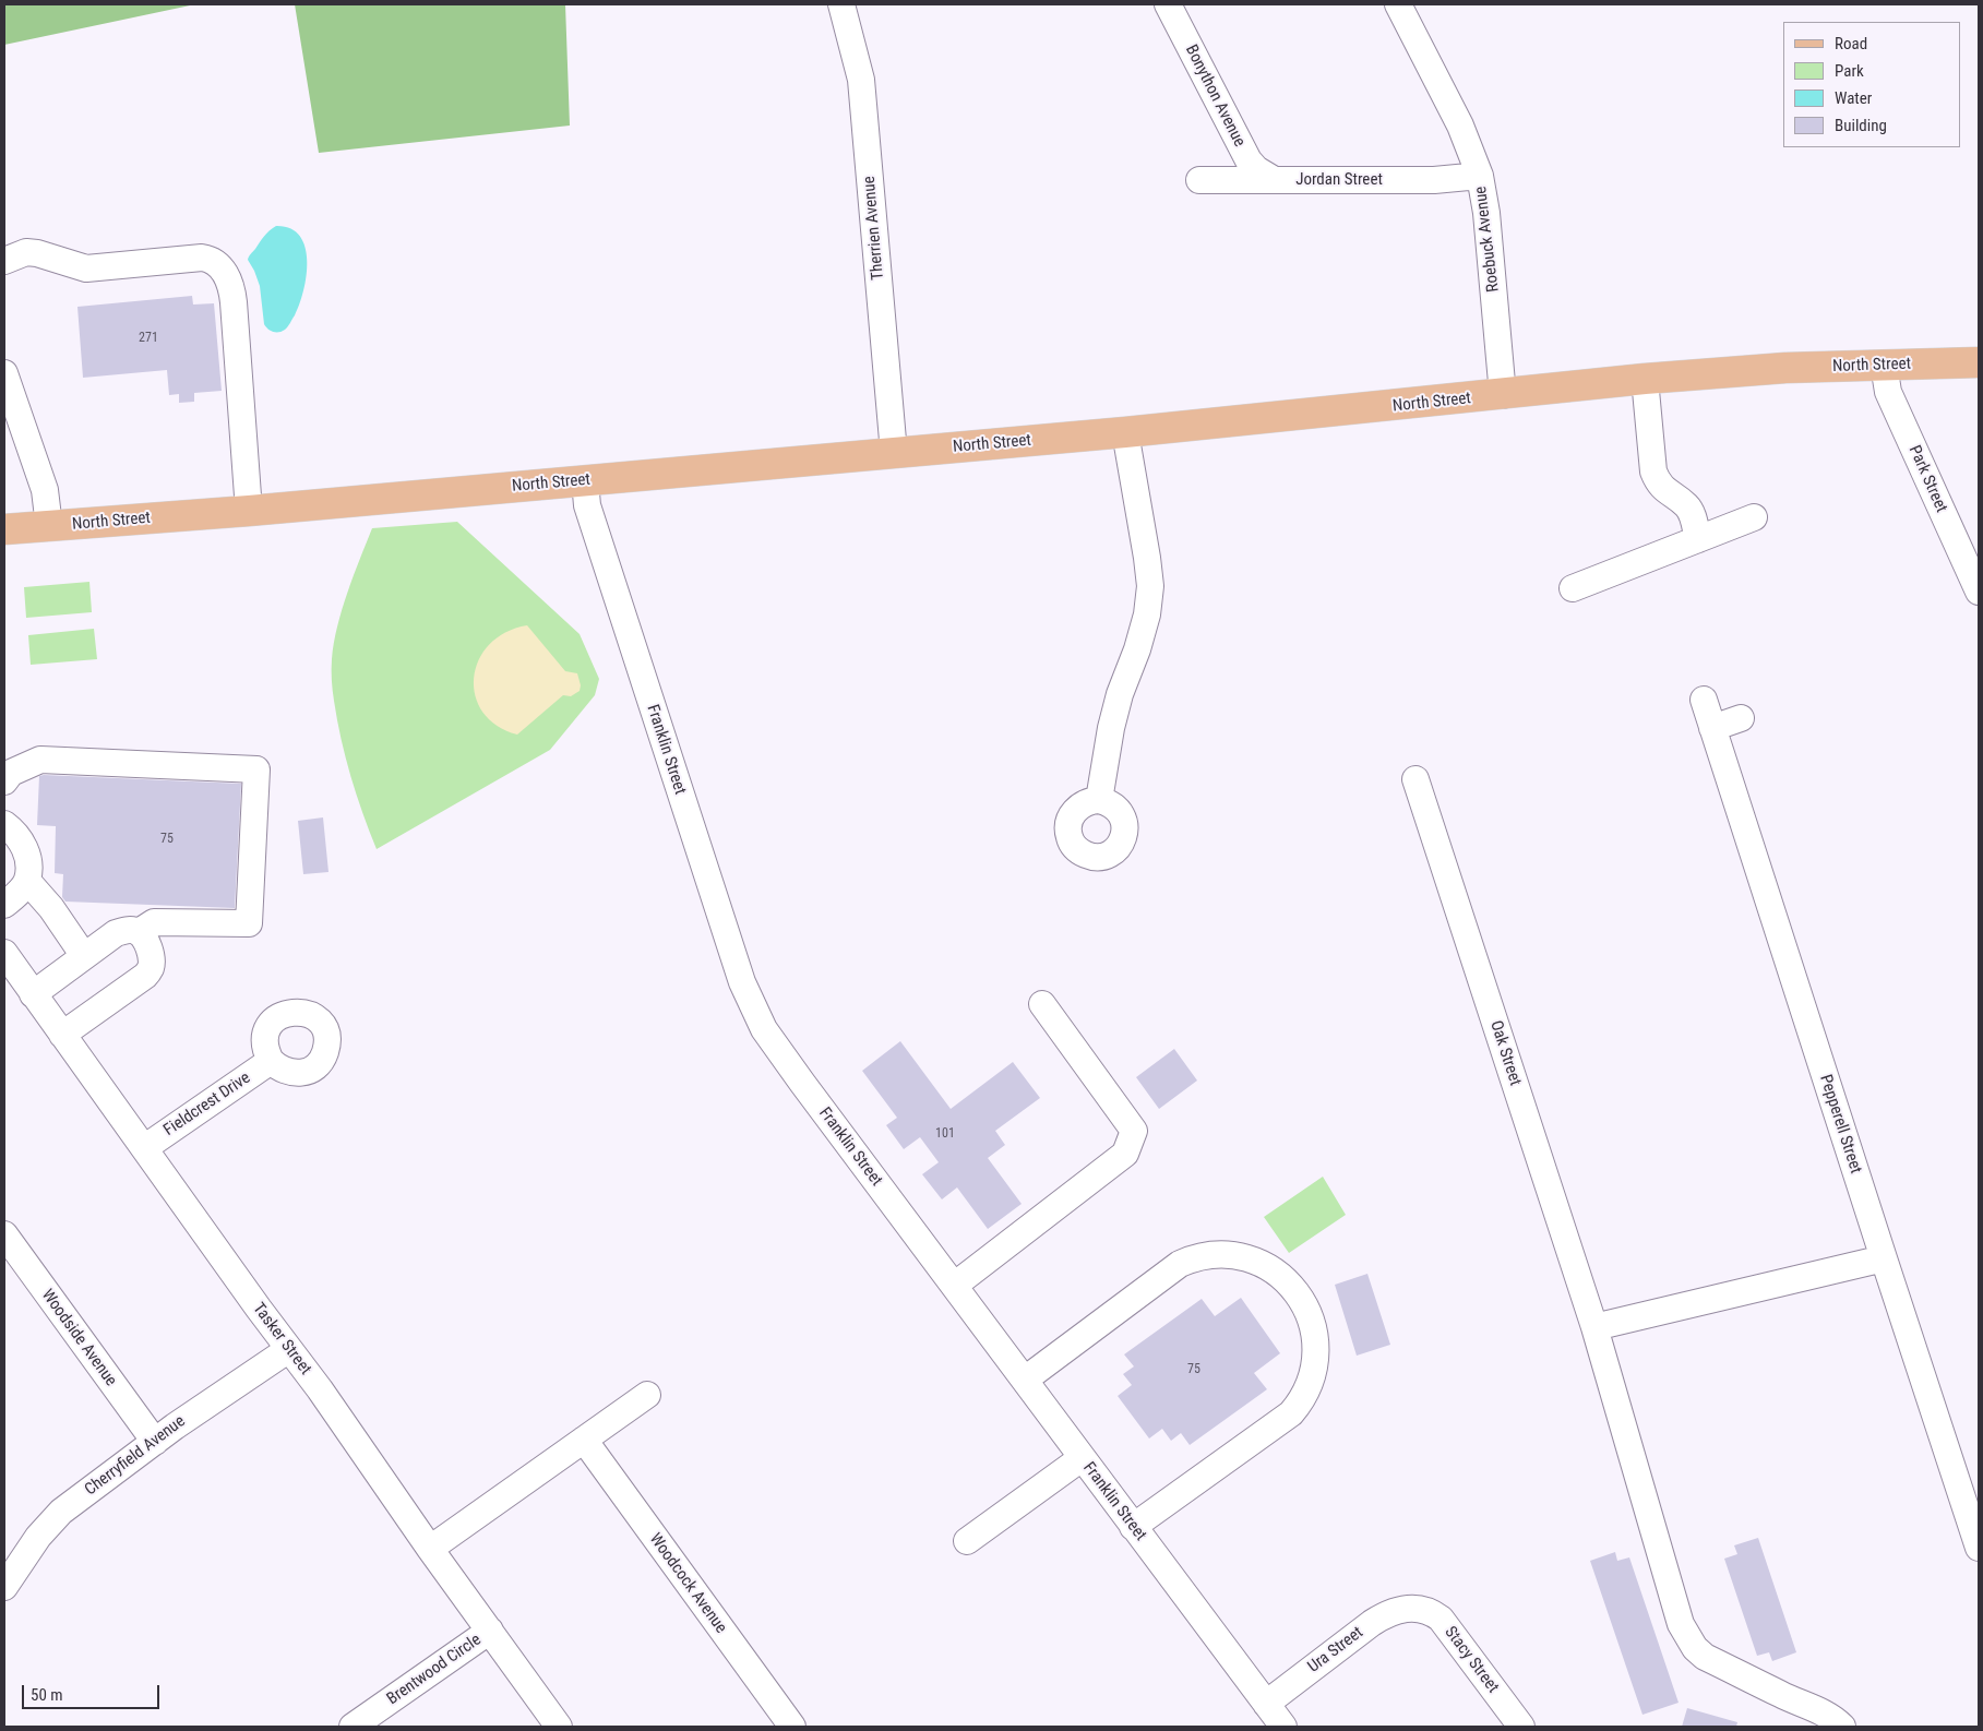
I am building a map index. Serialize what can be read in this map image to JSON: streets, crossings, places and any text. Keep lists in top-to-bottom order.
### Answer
{
  "streets": {
    "main road": ["North Street"],
    "street": [
      "Bonython Avenue",
      "Jordan Street",
      "Therrien Avenue",
      "Roebuck Avenue",
      "Park Street",
      "Franklin Street",
      "Oak Street",
      "Fieldcrest Drive",
      "Pepperell Street",
      "Woodside Avenue",
      "Tasker Street",
      "Cherryfield Avenue",
      "Woodcock Avenue",
      "Ura Street",
      "Stacy Street",
      "Brentwood Circle"
    ]
  },
  "crossings": [
    ["Bonython Avenue", "Jordan Street"],
    ["Jordan Street", "Roebuck Avenue"],
    ["Therrien Avenue", "North Street"],
    ["Roebuck Avenue", "North Street"],
    ["North Street", "Park Street"],
    ["North Street", "Franklin Street"],
    ["Franklin Street", "Ura Street"],
    ["Fieldcrest Drive", "Tasker Street"],
    ["Woodside Avenue", "Cherryfield Avenue"],
    ["Tasker Street", "Cherryfield Avenue"],
    ["Tasker Street", "Brentwood Circle"],
    ["Ura Street", "Stacy Street"]
  ],
  "house_numbers": [
    "271",
    "75",
    "101",
    "75"
  ],
  "legend": [
    "Road",
    "Park",
    "Water",
    "Building"
  ],
  "scale_bar": "50 m"
}
